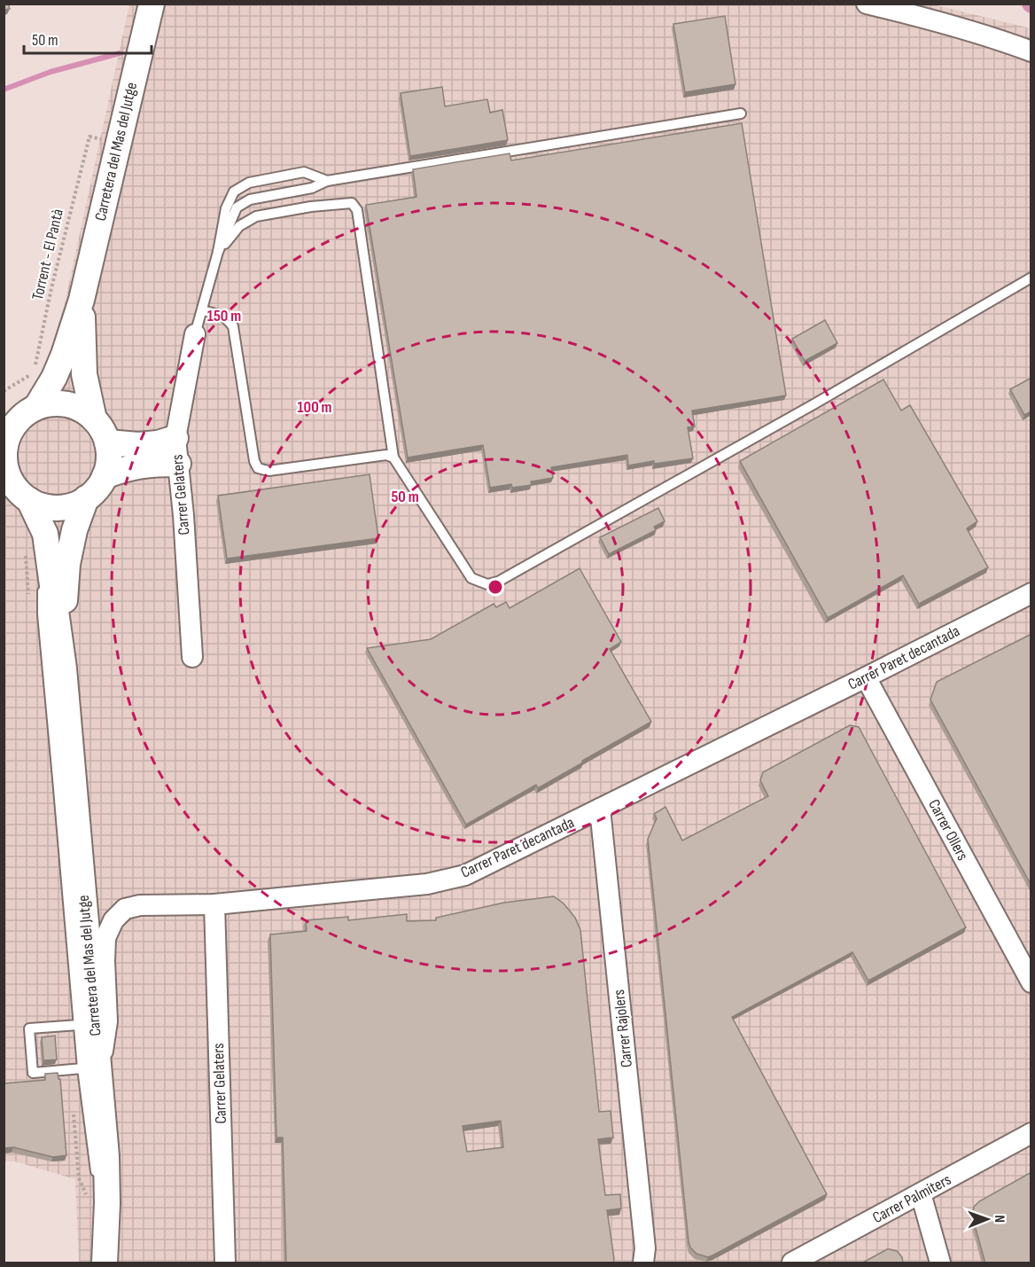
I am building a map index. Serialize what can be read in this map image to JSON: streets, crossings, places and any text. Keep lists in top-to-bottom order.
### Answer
{
  "streets": {
    "street": [
      "Carretera del Mas del Jutge",
      "Carrer Gelaters",
      "Carrer Paret decantada",
      "Carrer Ollers",
      "Carrer Rajolers",
      "Carrer Palmiters"
    ],
    "path": ["Torrent - El Pantà"]
  },
  "crossings": [
    ["Carretera del Mas del Jutge", "Torrent - El Pantà"],
    ["Carretera del Mas del Jutge", "Carrer Paret decantada"],
    ["Carrer Gelaters", "Carrer Paret decantada"],
    ["Carrer Paret decantada", "Carrer Ollers"],
    ["Carrer Paret decantada", "Carrer Rajolers"]
  ],
  "scale_bar": "50 m",
  "north": "right",
  "rings": ["150 m", "100 m", "50 m"]
}
